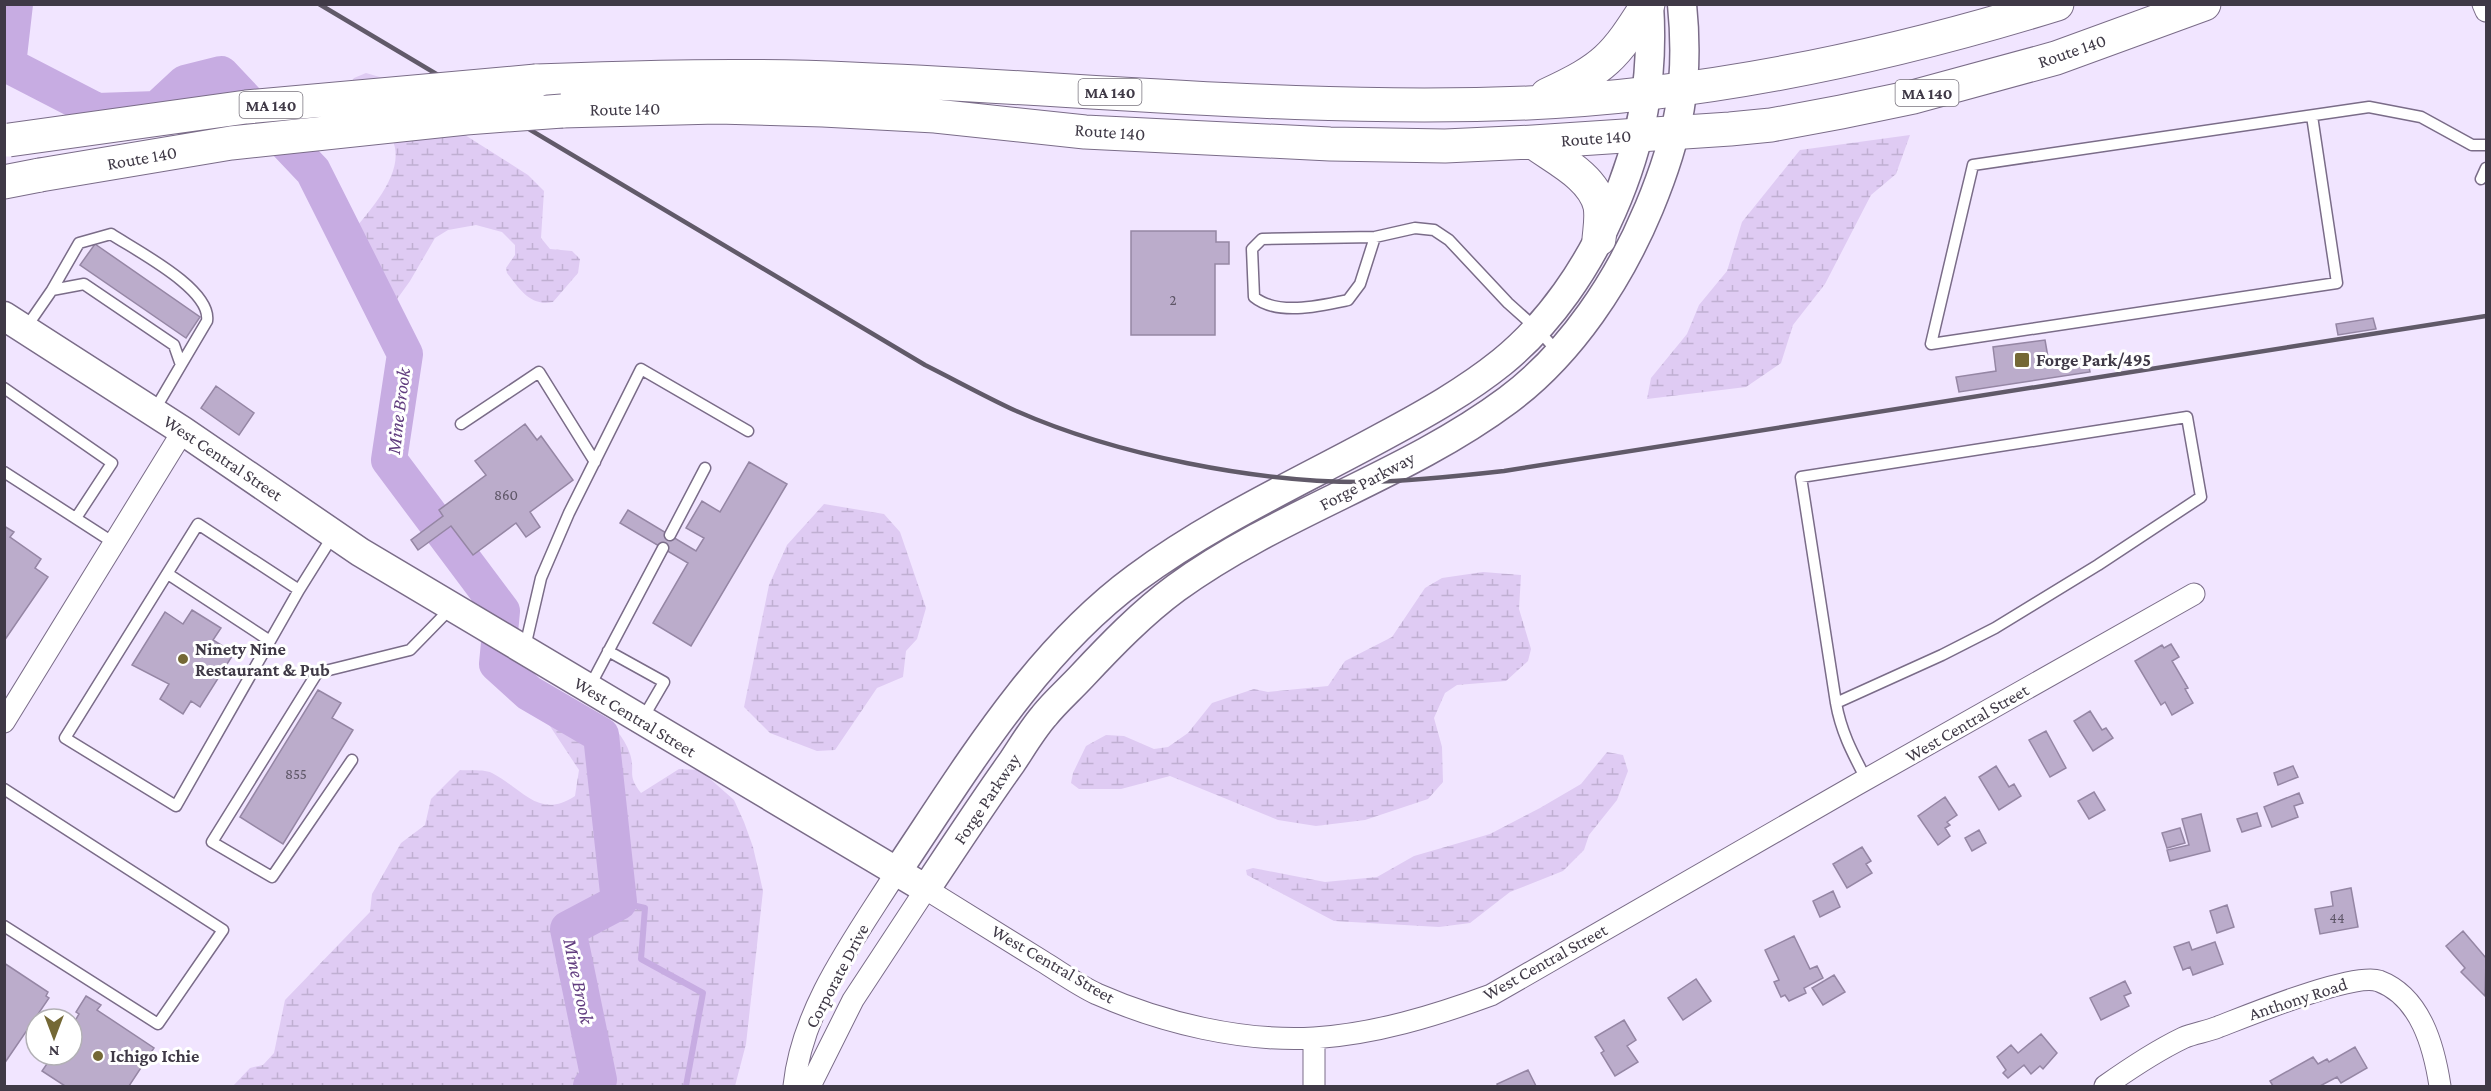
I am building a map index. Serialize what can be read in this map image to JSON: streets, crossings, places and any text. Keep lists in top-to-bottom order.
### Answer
{
  "streets": {
    "main road": ["Route 140", "MA 140"],
    "street": [
      "West Central Street",
      "Forge Parkway",
      "Corporate Drive",
      "Anthony Road"
    ]
  },
  "crossings": [
    ["Route 140", "Forge Parkway"],
    ["West Central Street", "Forge Parkway"],
    ["West Central Street", "Corporate Drive"],
    ["Forge Parkway", "Corporate Drive"]
  ],
  "water": ["Mine Brook"],
  "places": {
    "transit": ["Forge Park/495"],
    "other": ["Ninety Nine Restaurant & Pub", "Ichigo Ichie"]
  },
  "house_numbers": [
    "2",
    "860",
    "855",
    "44"
  ],
  "north": "bottom"
}
